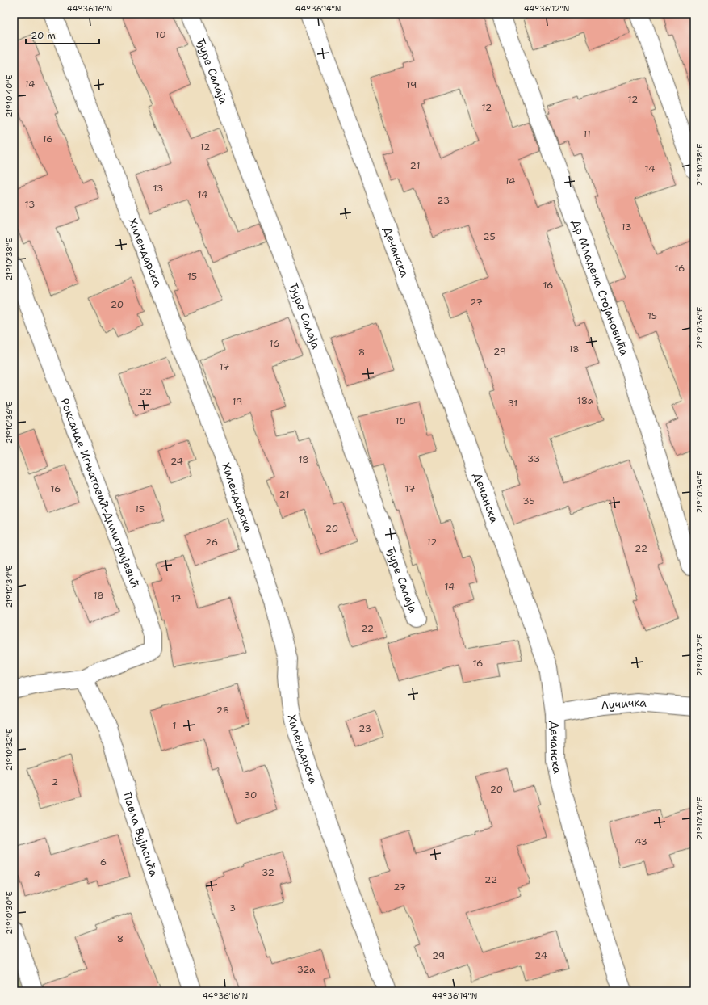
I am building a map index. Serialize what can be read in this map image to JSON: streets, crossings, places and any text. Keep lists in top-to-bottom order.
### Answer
{
  "streets": {
    "street": [
      "Ђуре Салаја",
      "Дечанска",
      "Хилендарска",
      "Др Младена Стојановића",
      "Роксанде Игњатовић-Димитријевић",
      "Лучичка",
      "Павла Вујисића"
    ]
  },
  "crossings": [
    ["Дечанска", "Лучичка"],
    ["Роксанде Игњатовић-Димитријевић", "Павла Вујисића"]
  ],
  "house_numbers": [
    "10",
    "14",
    "19",
    "12",
    "12",
    "11",
    "16",
    "12",
    "21",
    "14",
    "14",
    "13",
    "14",
    "23",
    "13",
    "13",
    "25",
    "16",
    "15",
    "16",
    "27",
    "20",
    "15",
    "16",
    "18",
    "29",
    "8",
    "17",
    "22",
    "18a",
    "19",
    "31",
    "10",
    "33",
    "18",
    "24",
    "16",
    "17",
    "21",
    "35",
    "15",
    "20",
    "26",
    "12",
    "22",
    "14",
    "18",
    "17",
    "22",
    "16",
    "28",
    "1",
    "23",
    "2",
    "20",
    "30",
    "43",
    "6",
    "32",
    "4",
    "22",
    "27",
    "3",
    "8",
    "29",
    "24",
    "32a"
  ],
  "scale_bar": "20 m",
  "coordinates": [
    "44°36'16\"N",
    "44°36'14\"N",
    "44°36'12\"N",
    "21°10'40\"E",
    "21°10'38\"E",
    "21°10'36\"E",
    "21°10'34\"E",
    "21°10'32\"E",
    "21°10'30\"E"
  ]
}
